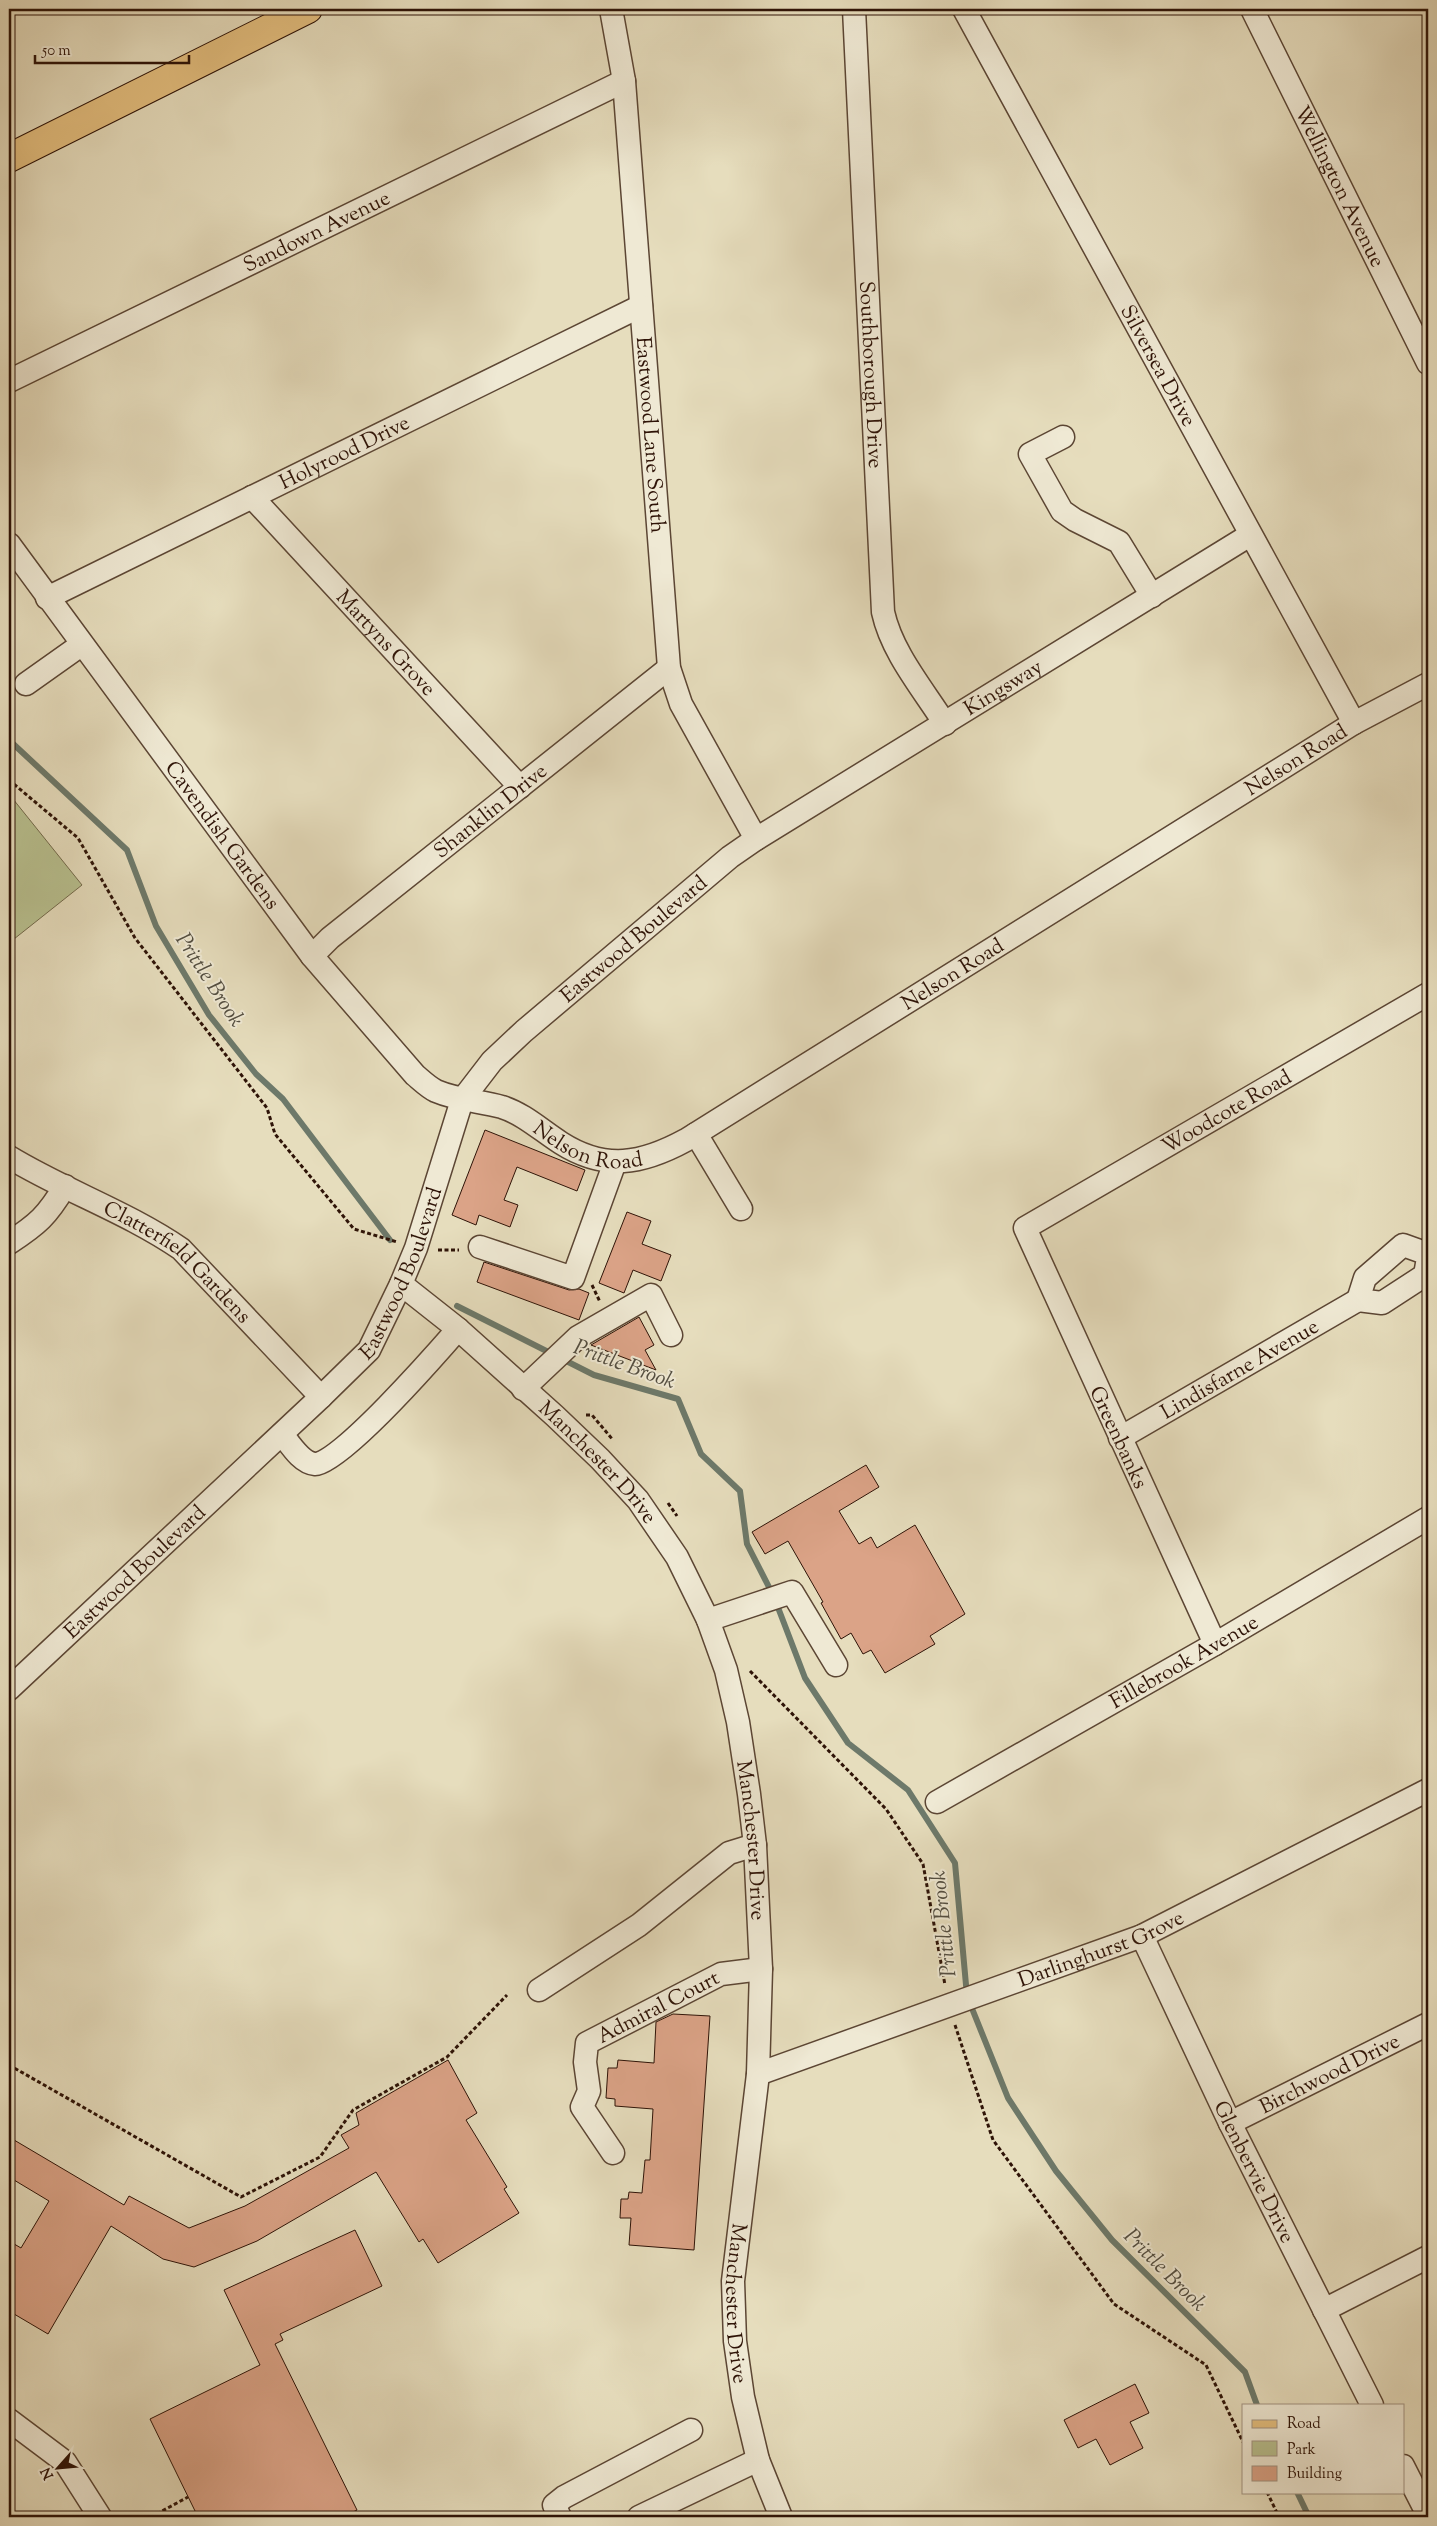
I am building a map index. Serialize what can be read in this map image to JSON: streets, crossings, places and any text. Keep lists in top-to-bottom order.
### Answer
{
  "streets": {
    "street": [
      "Wellington Avenue",
      "Sandown Avenue",
      "Silversea Drive",
      "Southborough Drive",
      "Eastwood Lane South",
      "Holyrood Drive",
      "Martyns Grove",
      "Kingsway",
      "Nelson Road",
      "Shanklin Drive",
      "Cavendish Gardens",
      "Eastwood Boulevard",
      "Woodcote Road",
      "Clatterfield Gardens",
      "Lindisfarne Avenue",
      "Greenbanks",
      "Manchester Drive",
      "Fillebrook Avenue",
      "Darlinghurst Grove",
      "Admiral Court",
      "Birchwood Drive",
      "Glenbervie Drive"
    ]
  },
  "crossings": [
    ["Sandown Avenue", "Eastwood Lane South"],
    ["Silversea Drive", "Kingsway"],
    ["Silversea Drive", "Nelson Road"],
    ["Southborough Drive", "Kingsway"],
    ["Eastwood Lane South", "Holyrood Drive"],
    ["Eastwood Lane South", "Kingsway"],
    ["Eastwood Lane South", "Shanklin Drive"],
    ["Eastwood Lane South", "Eastwood Boulevard"],
    ["Holyrood Drive", "Martyns Grove"],
    ["Holyrood Drive", "Cavendish Gardens"],
    ["Martyns Grove", "Shanklin Drive"],
    ["Kingsway", "Eastwood Boulevard"],
    ["Nelson Road", "Cavendish Gardens"],
    ["Nelson Road", "Eastwood Boulevard"],
    ["Shanklin Drive", "Cavendish Gardens"],
    ["Cavendish Gardens", "Eastwood Boulevard"],
    ["Eastwood Boulevard", "Clatterfield Gardens"],
    ["Eastwood Boulevard", "Manchester Drive"],
    ["Woodcote Road", "Greenbanks"],
    ["Lindisfarne Avenue", "Greenbanks"],
    ["Greenbanks", "Fillebrook Avenue"],
    ["Manchester Drive", "Darlinghurst Grove"],
    ["Manchester Drive", "Admiral Court"],
    ["Darlinghurst Grove", "Glenbervie Drive"],
    ["Birchwood Drive", "Glenbervie Drive"]
  ],
  "water": ["Prittle Brook"],
  "legend": ["Road", "Park", "Building"],
  "scale_bar": "50 m",
  "north": "bottom left"
}
